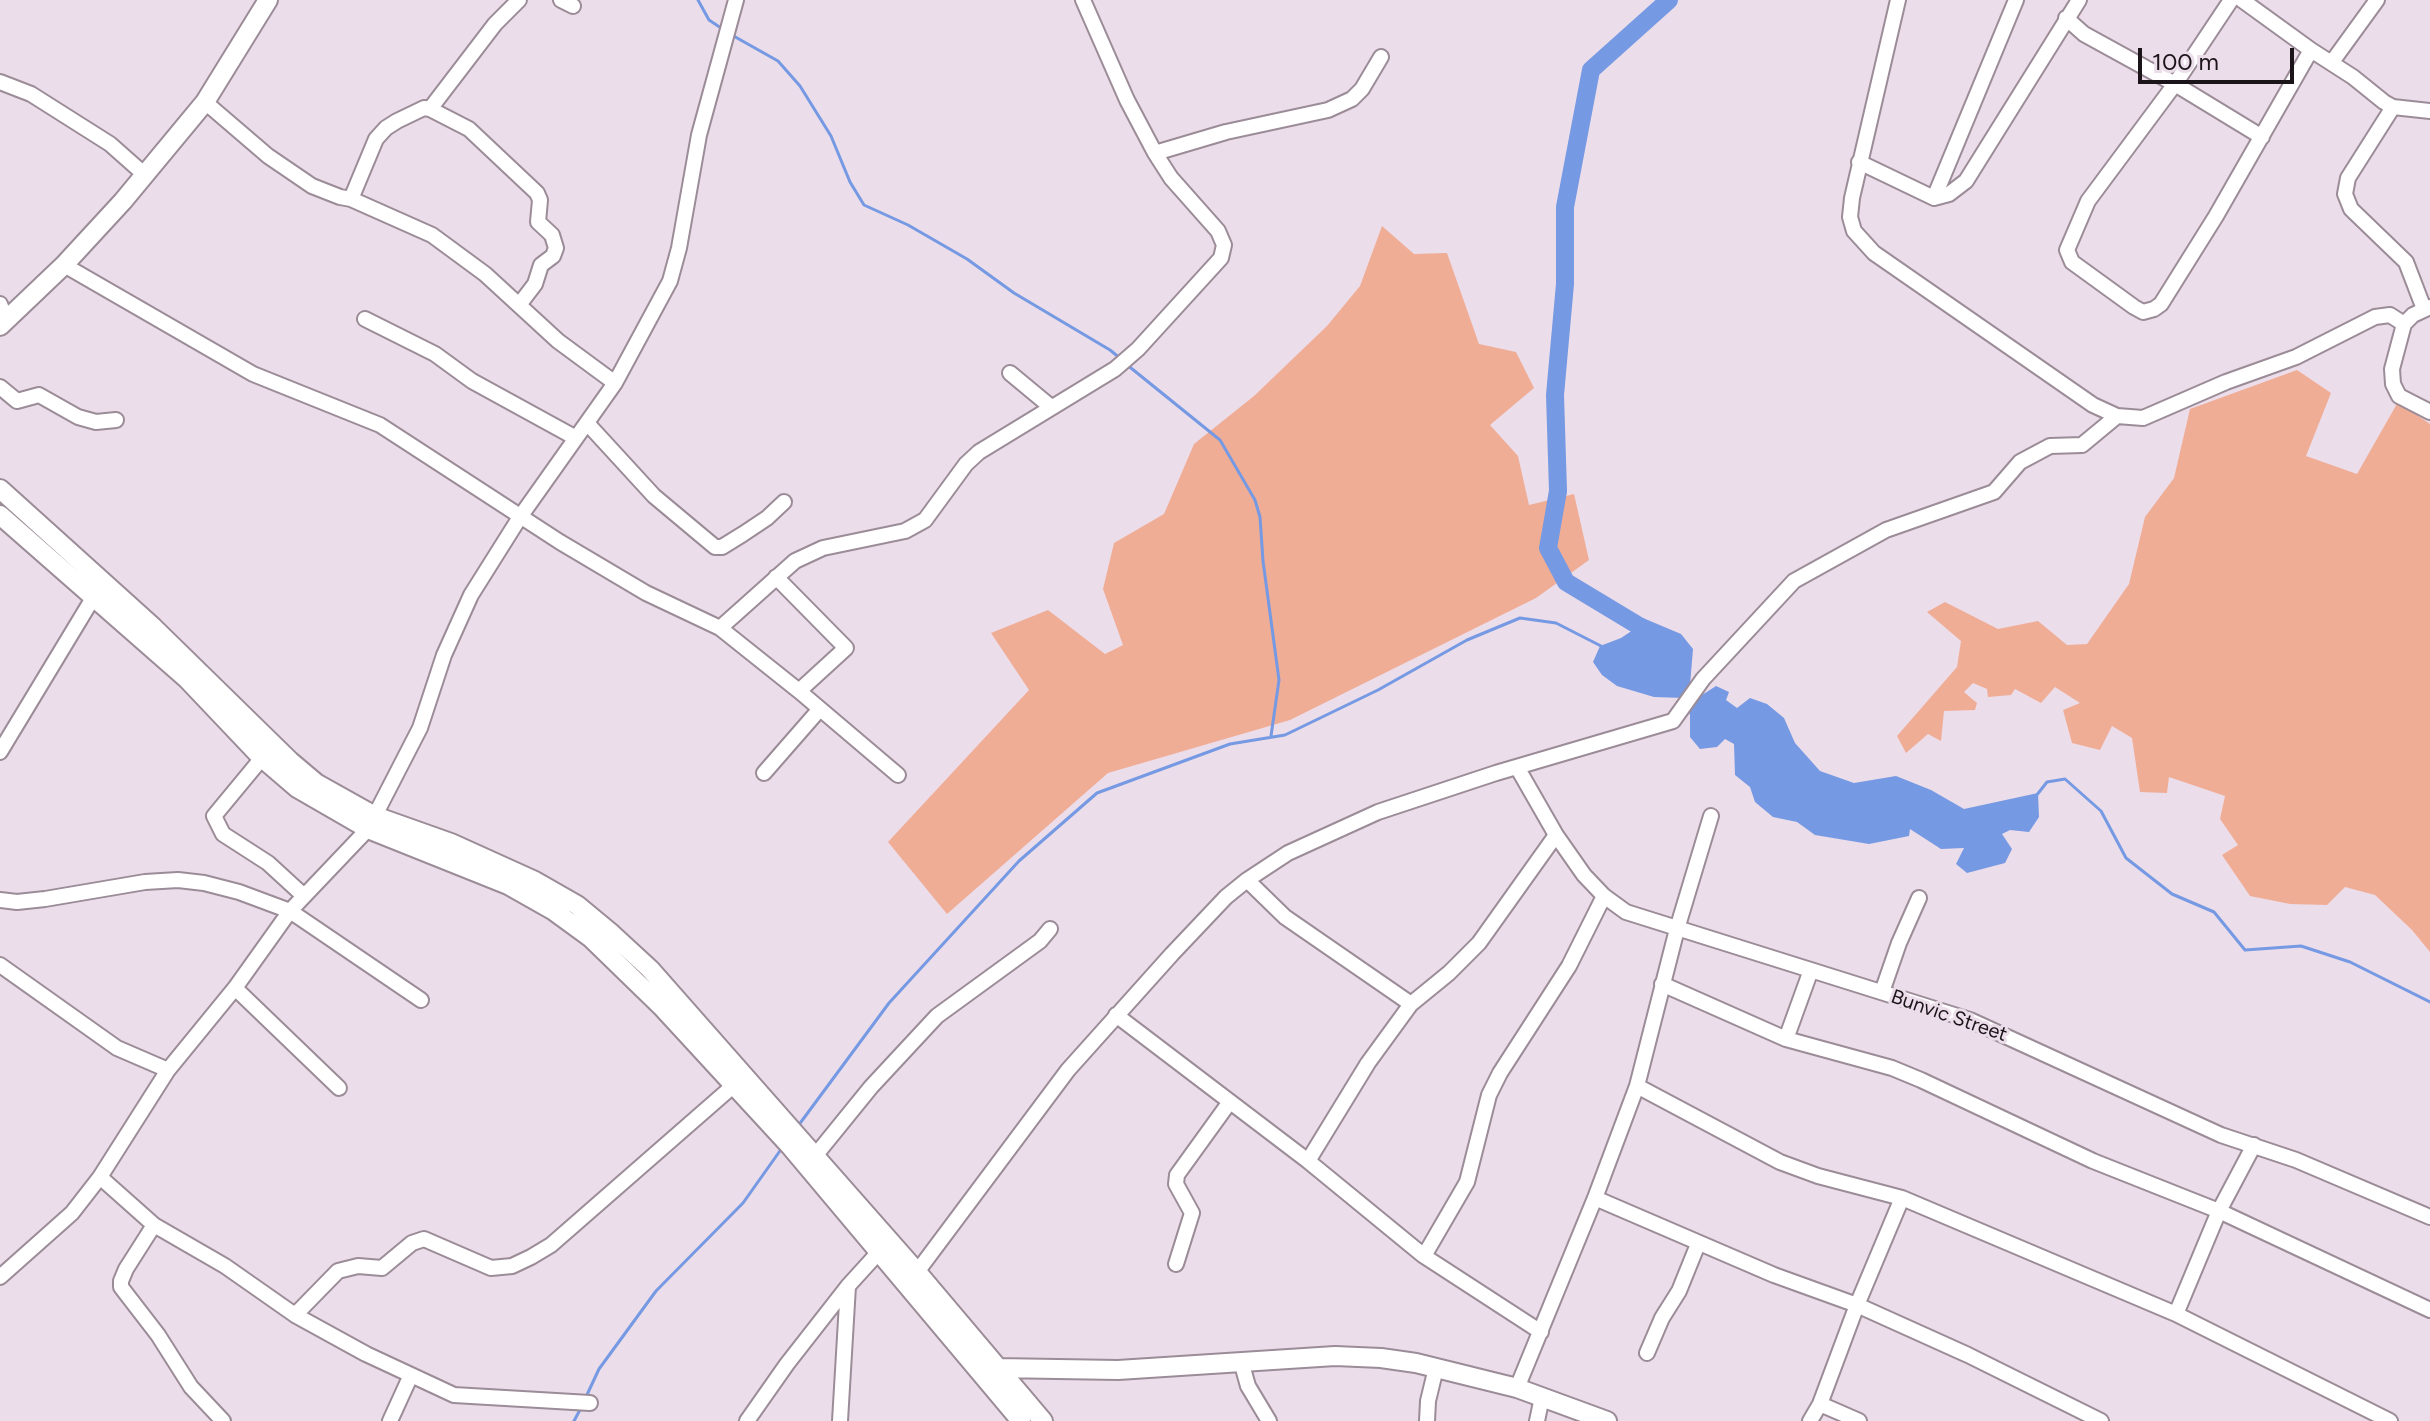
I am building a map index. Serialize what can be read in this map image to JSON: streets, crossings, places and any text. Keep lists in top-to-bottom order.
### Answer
{
  "streets": {
    "street": ["Bunvic Street"]
  },
  "scale_bar": "100 m"
}
